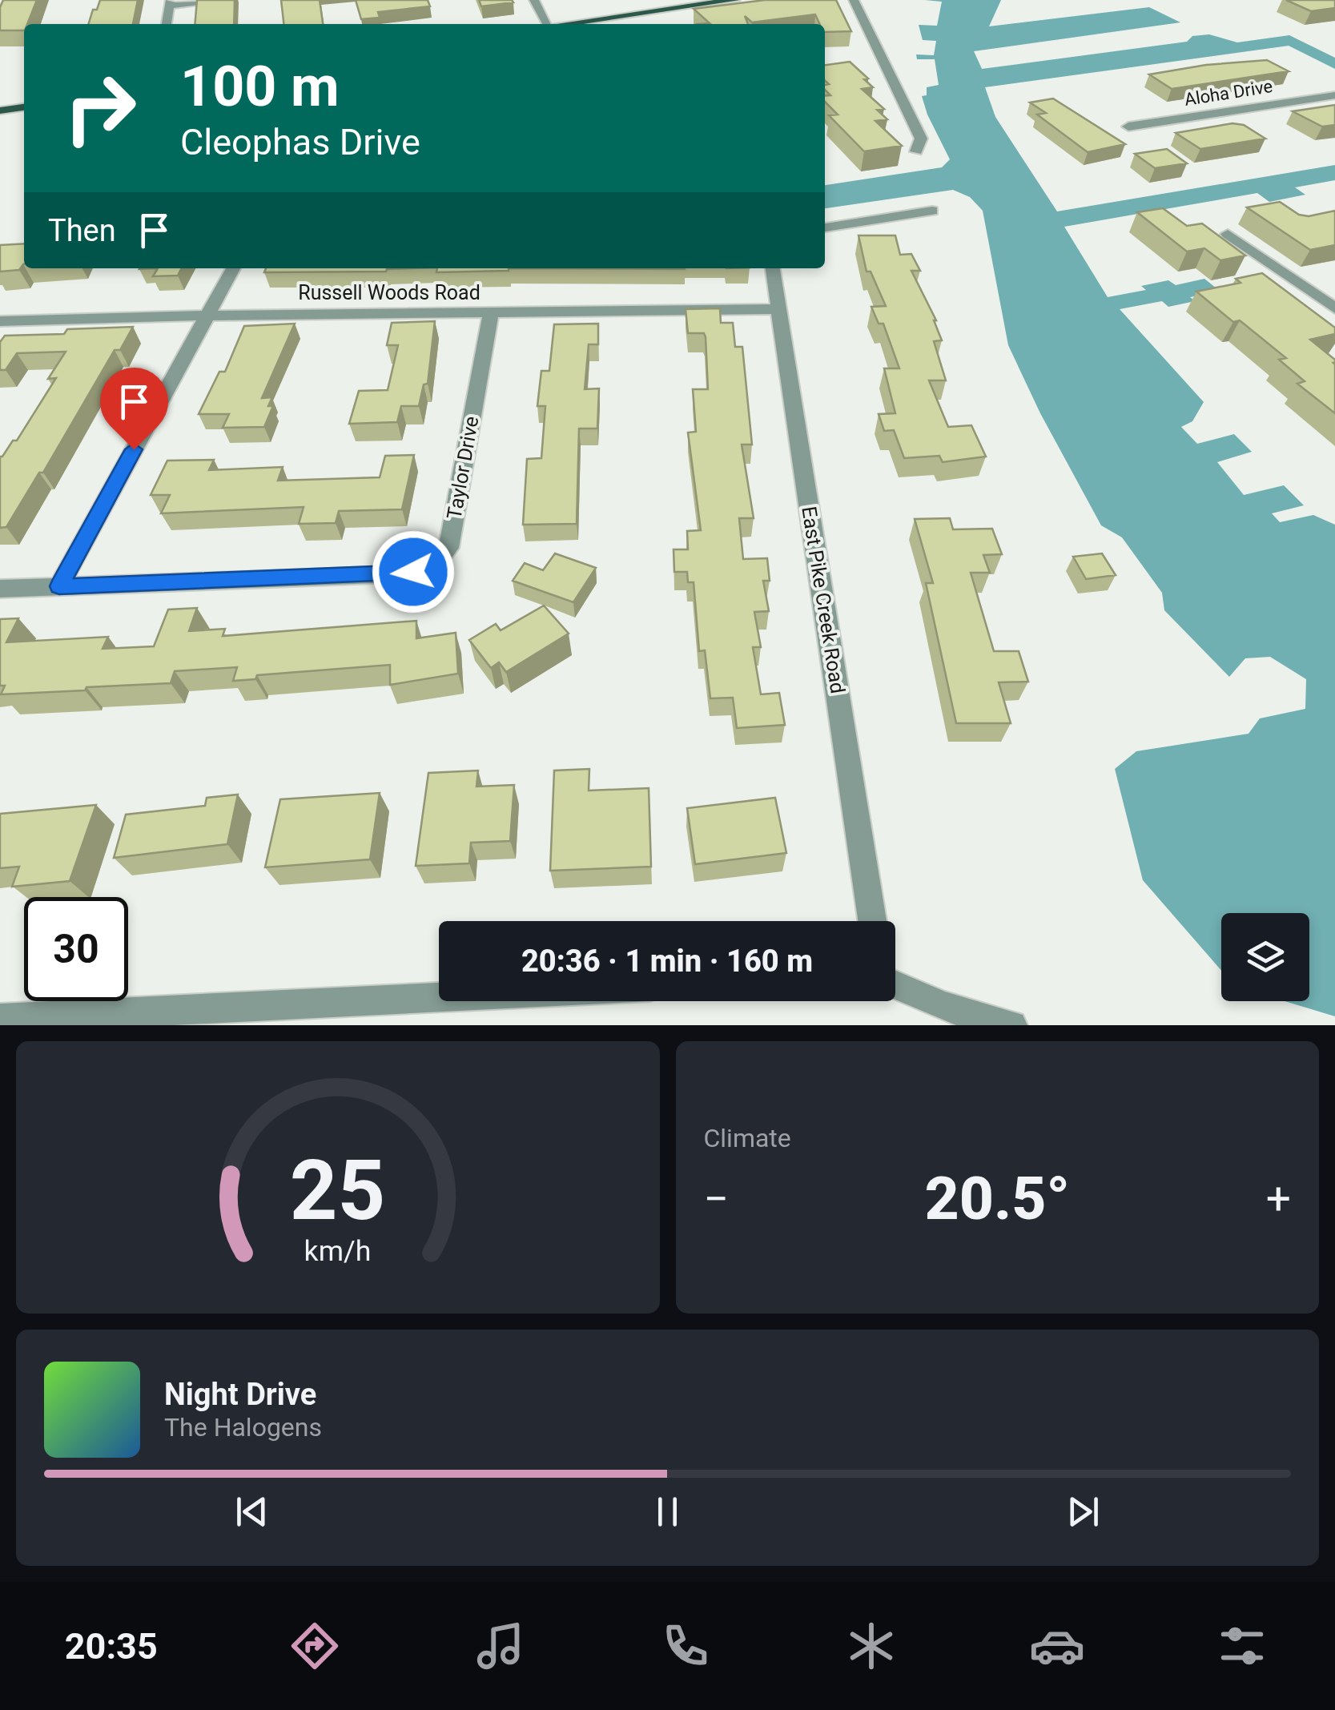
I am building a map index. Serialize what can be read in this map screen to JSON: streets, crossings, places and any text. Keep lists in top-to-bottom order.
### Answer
{
  "streets": {
    "street": [
      "Aloha Drive",
      "Russell Woods Road",
      "Taylor Drive",
      "East Pike Creek Road"
    ]
  },
  "crossings": [
    ["Russell Woods Road", "Taylor Drive"],
    ["Russell Woods Road", "East Pike Creek Road"]
  ],
  "page": {
    "turn": ["100 m", "Cleophas Drive"],
    "then": "Then",
    "limit": "30",
    "trip": "20:36 · 1 min · 160 m",
    "tile": "Climate",
    "heat": ["−", "20.5°", "+"],
    "song": ["Night Drive", "The Halogens"],
    "tabs": "20:35",
    "gauge": ["25", "km/h"]
  }
}
